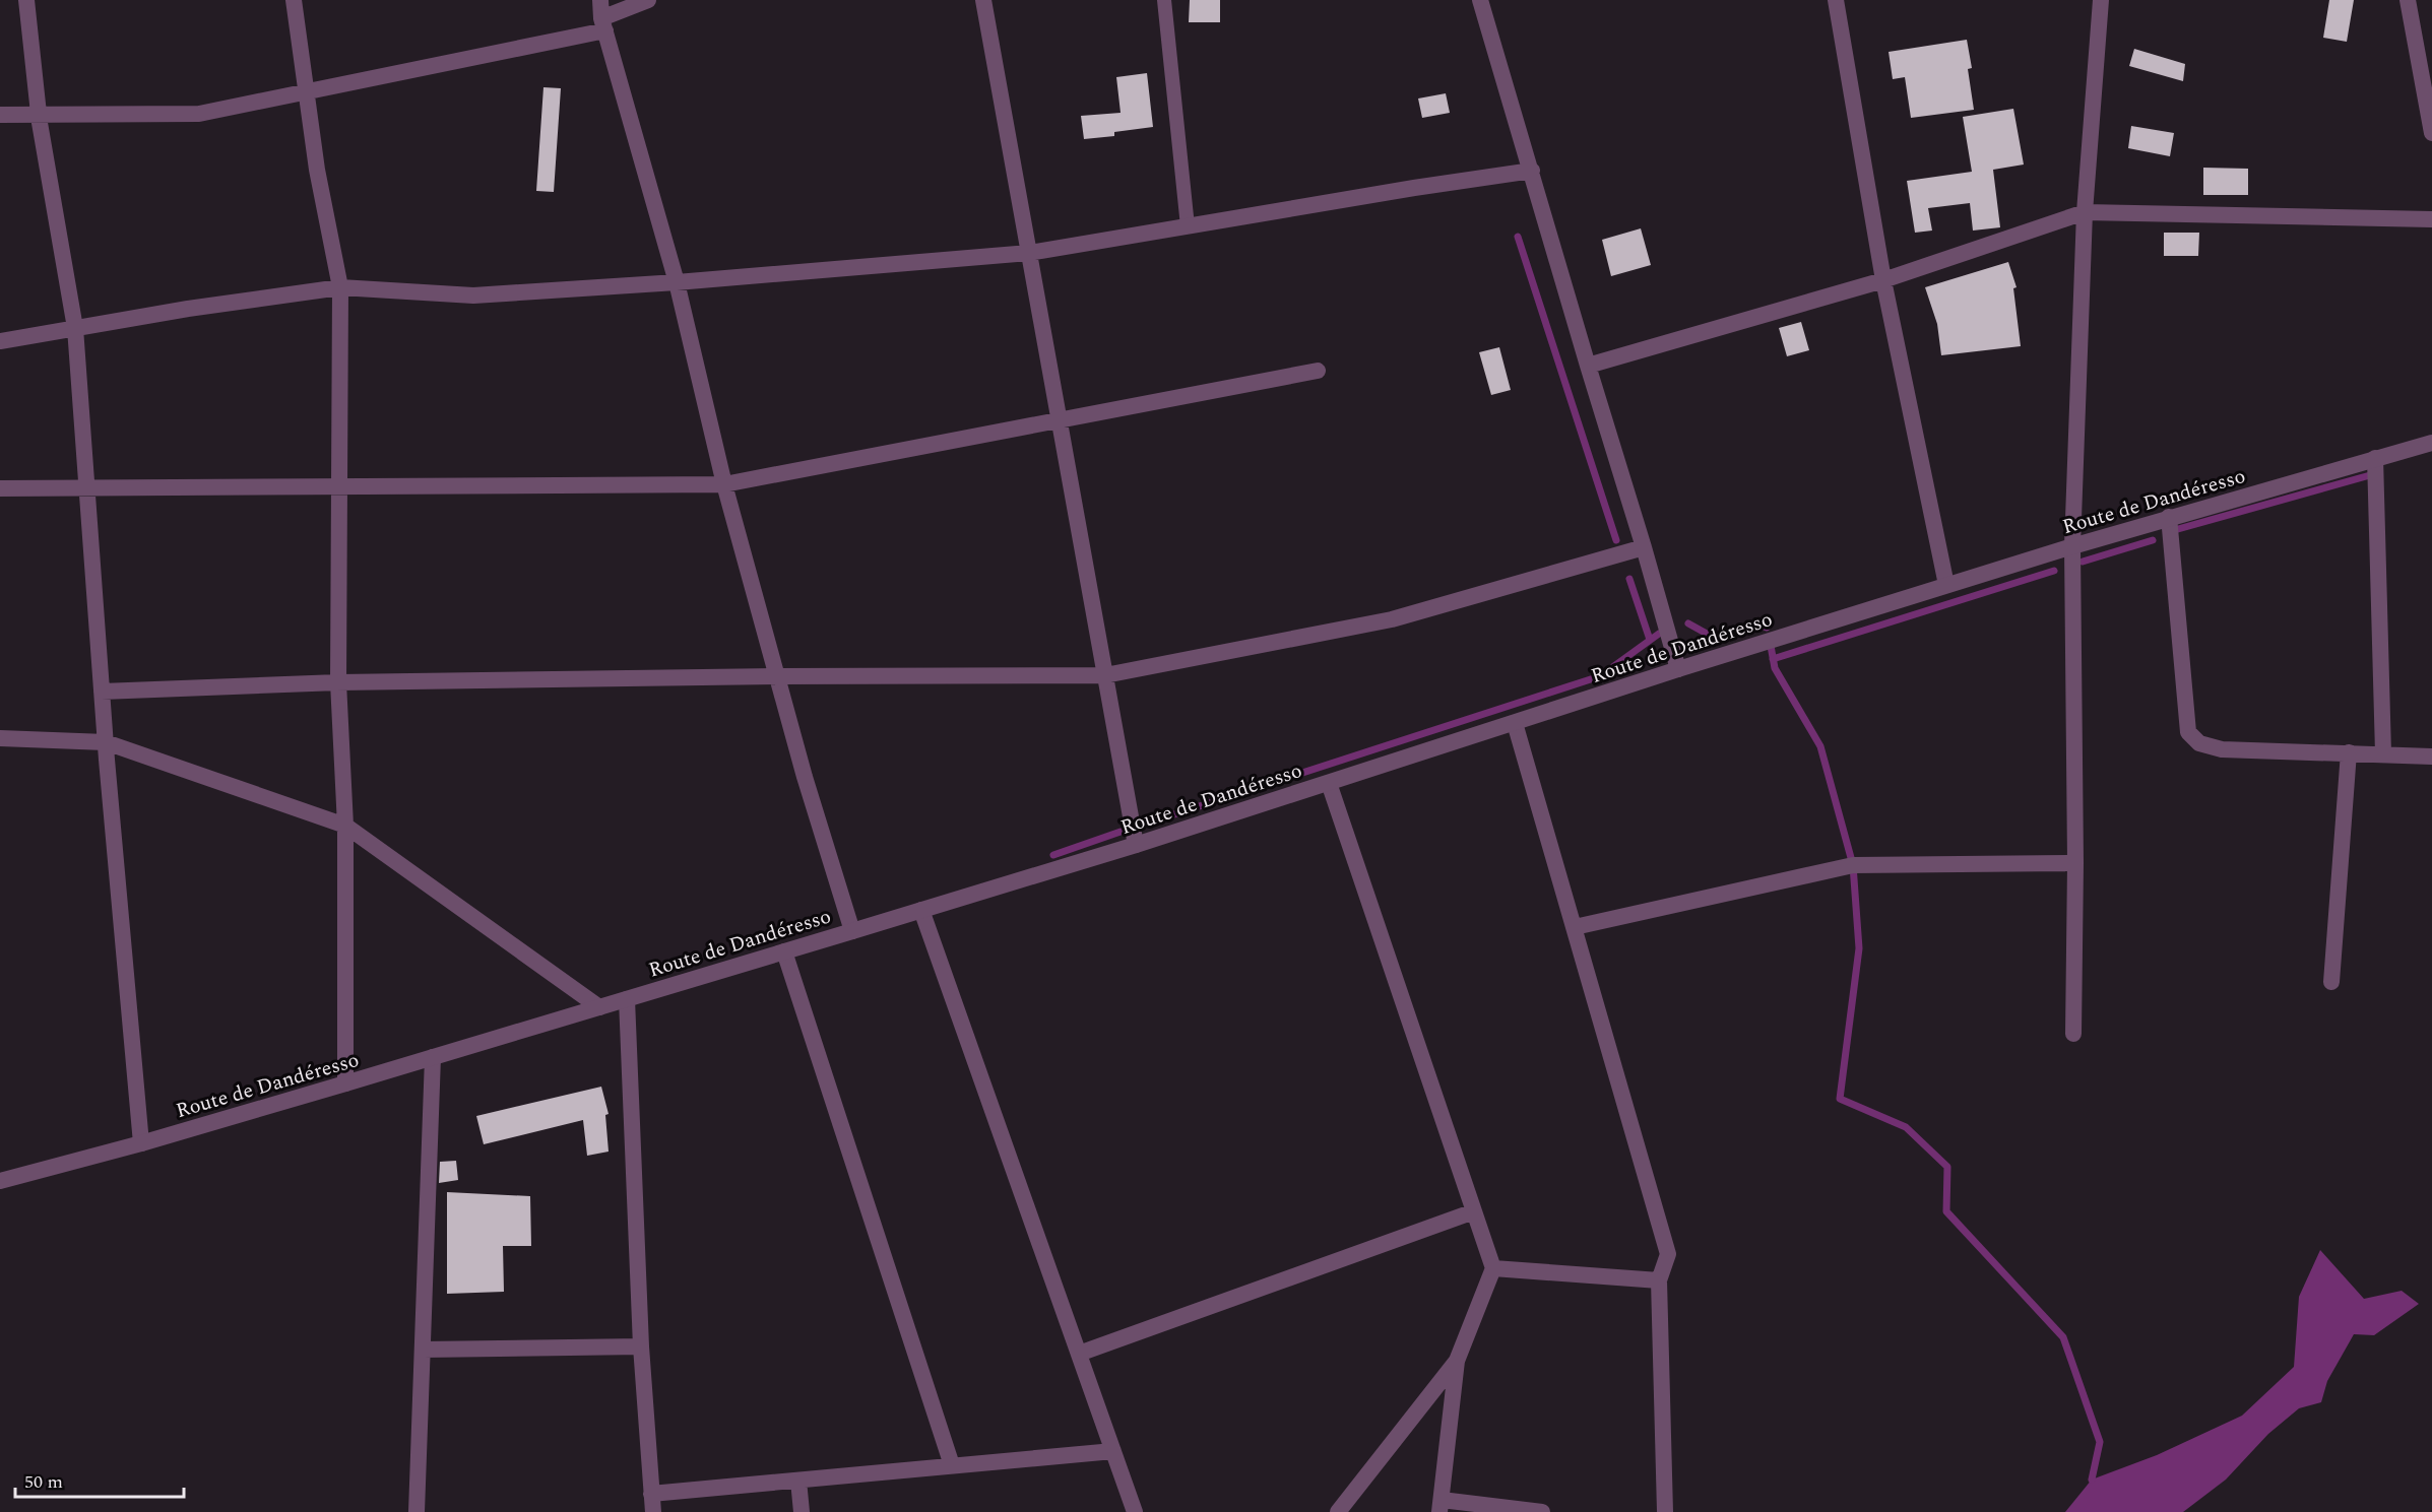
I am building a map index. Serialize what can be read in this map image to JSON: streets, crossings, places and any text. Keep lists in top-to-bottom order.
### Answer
{
  "streets": {
    "street": ["Route de Dandéresso"]
  },
  "scale_bar": "50 m"
}
